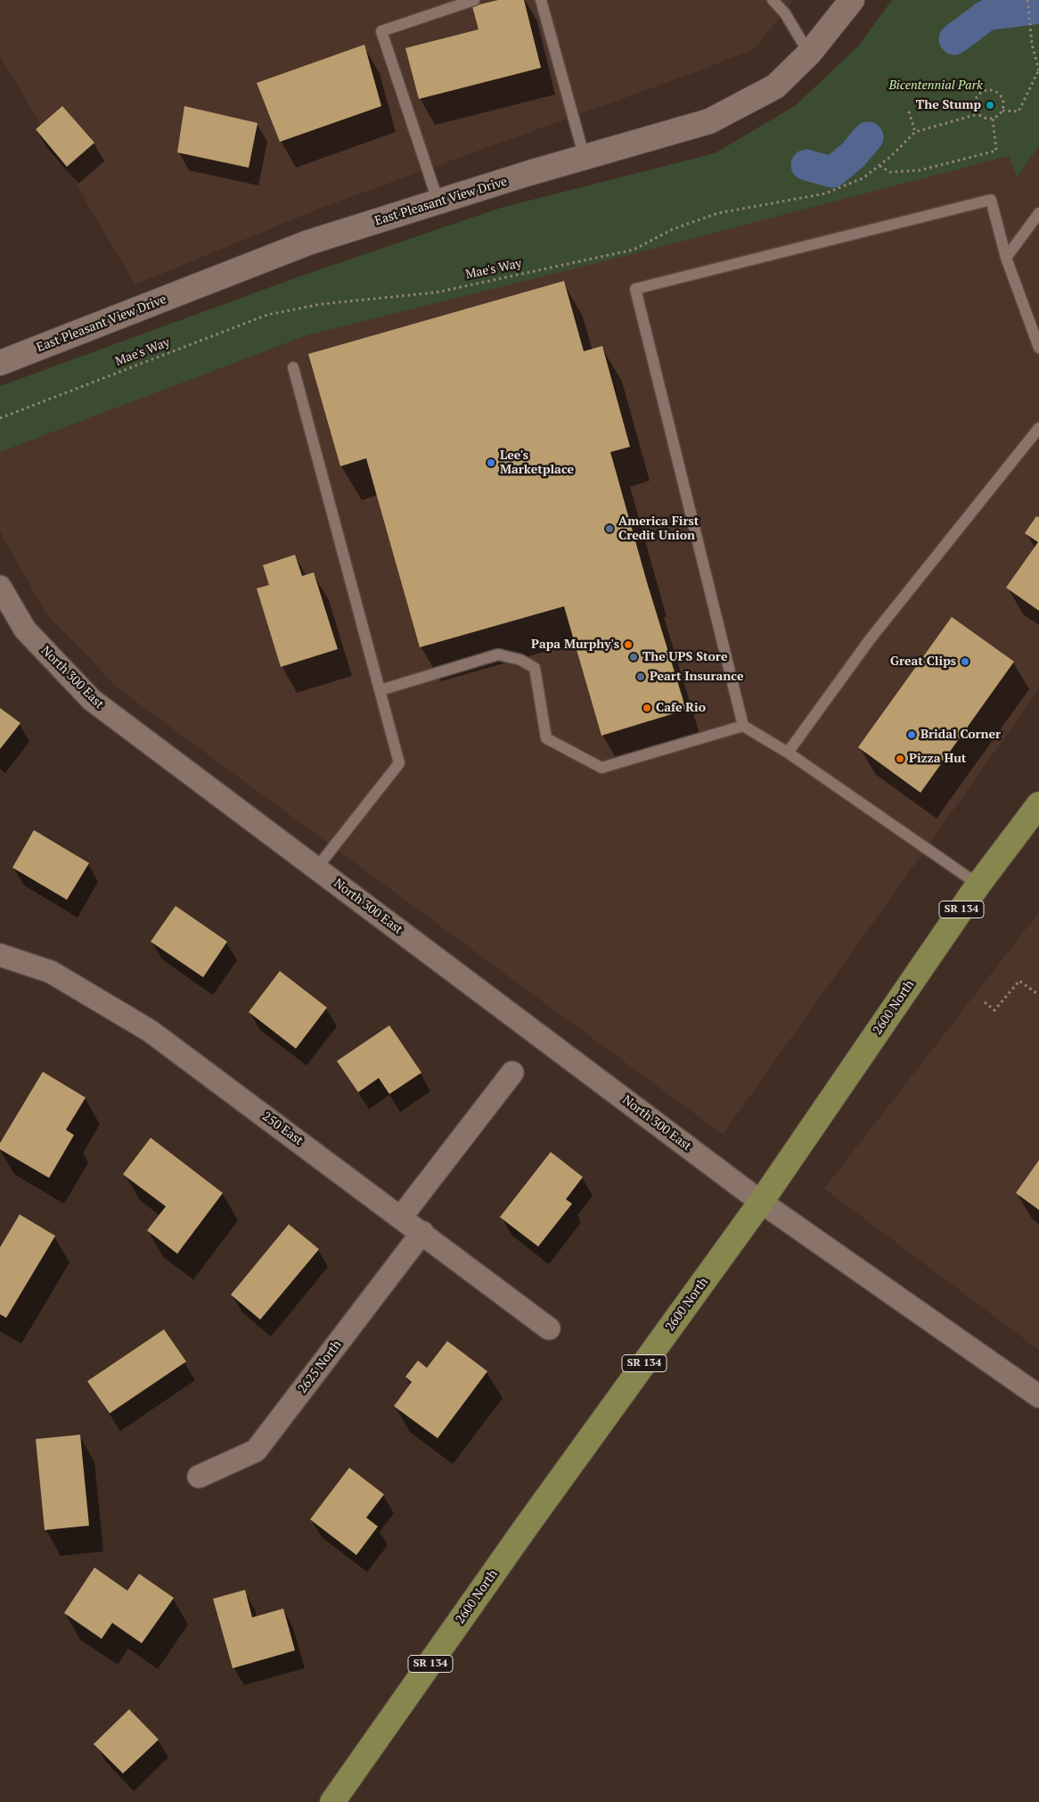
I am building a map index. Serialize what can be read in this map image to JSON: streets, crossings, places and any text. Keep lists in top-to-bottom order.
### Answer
{
  "streets": {
    "main road": ["SR 134", "2600 North"],
    "street": [
      "East Pleasant View Drive",
      "North 300 East",
      "250 East",
      "2625 North"
    ],
    "path": ["Mae's Way"]
  },
  "crossings": [
    ["North 300 East", "2600 North"],
    ["250 East", "2625 North"]
  ],
  "parks": ["Bicentennial Park"],
  "places": [
    "The Stump",
    "Lee's Marketplace",
    "America First Credit Union",
    "Papa Murphy's",
    "The UPS Store",
    "Great Clips",
    "Peart Insurance",
    "Cafe Rio",
    "Bridal Corner",
    "Pizza Hut"
  ]
}
